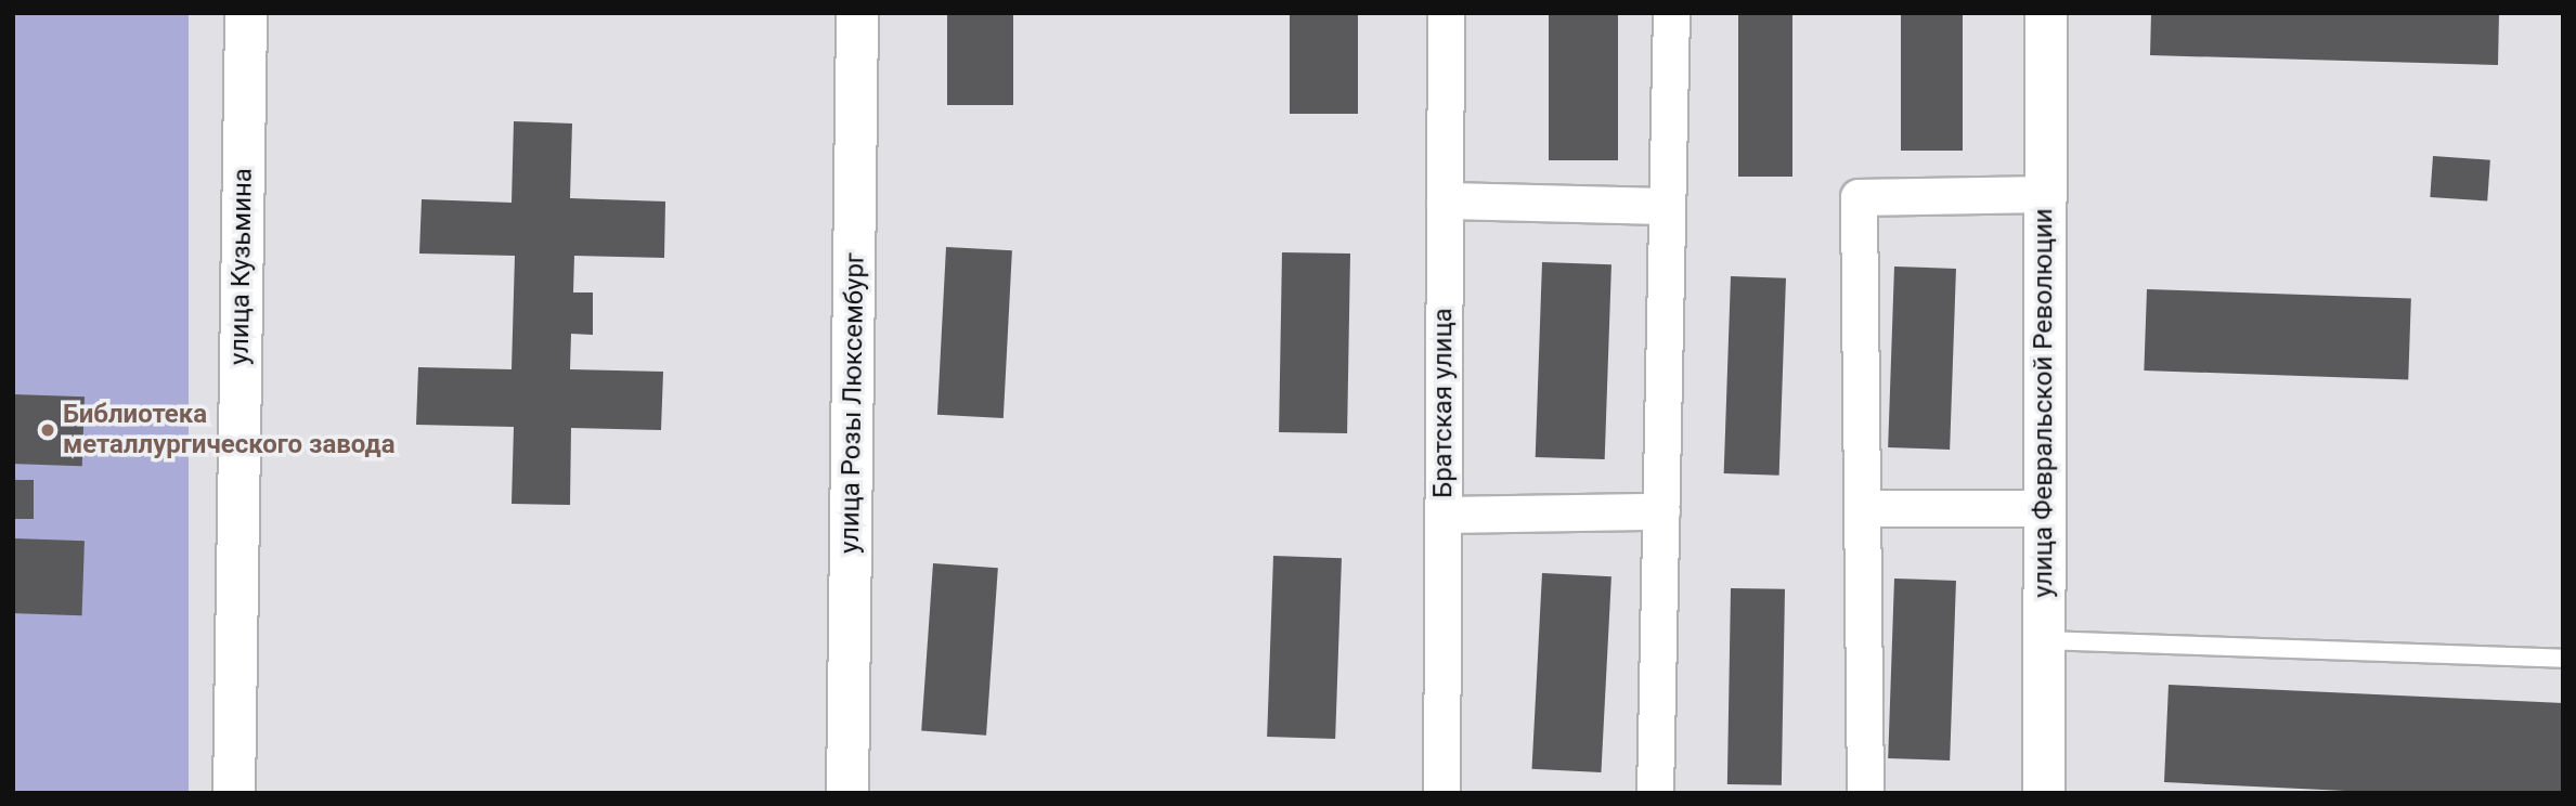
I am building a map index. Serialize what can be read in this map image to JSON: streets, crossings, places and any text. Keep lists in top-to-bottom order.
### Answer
{
  "streets": {
    "street": [
      "улица Кузьмина",
      "улица Розы Люксембург",
      "Братская улица",
      "улица Февральской Революции"
    ]
  },
  "places": ["Библиотека металлургического завода"]
}
